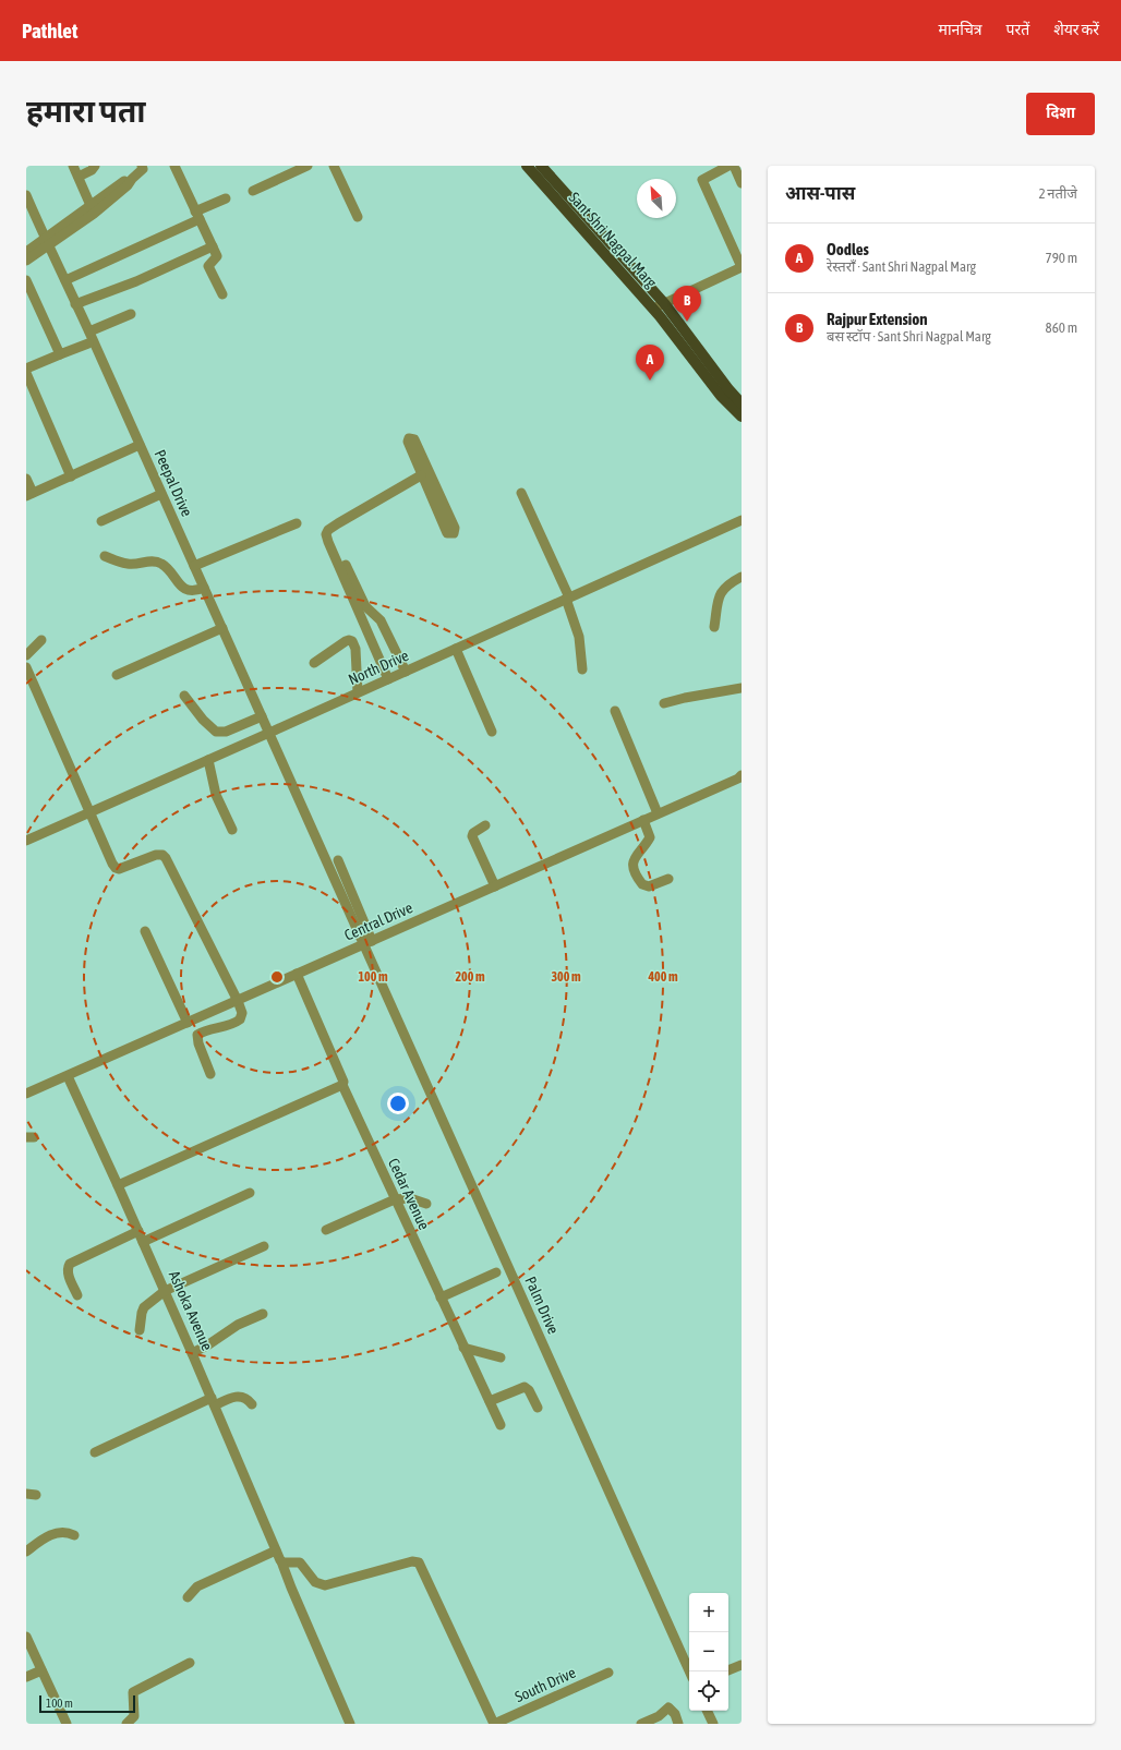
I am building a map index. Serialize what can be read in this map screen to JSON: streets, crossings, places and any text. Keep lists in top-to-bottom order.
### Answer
{
  "streets": {
    "main road": ["Sant Shri Nagpal Marg"],
    "street": [
      "Peepal Drive",
      "North Drive",
      "Central Drive",
      "Cedar Avenue",
      "Palm Drive",
      "Ashoka Avenue",
      "South Drive"
    ]
  },
  "crossings": [
    ["Peepal Drive", "North Drive"],
    ["Peepal Drive", "Central Drive"],
    ["Peepal Drive", "Palm Drive"],
    ["Central Drive", "Cedar Avenue"],
    ["Central Drive", "Palm Drive"],
    ["Central Drive", "Ashoka Avenue"]
  ],
  "scale_bar": "100 m",
  "north": "top left",
  "page": {
    "header": "Pathlet",
    "nav": ["मानचित्र", "परतें", "शेयर करें"],
    "buttons": "दिशा",
    "title": "हमारा पता",
    "heading": ["आस-पास", "2 नतीजे"],
    "list": [
      {
        "mark": "A",
        "name": "Oodles",
        "note": "रेस्तराँ · Sant Shri Nagpal Marg",
        "value": "790 m"
      },
      {
        "mark": "B",
        "name": "Rajpur Extension",
        "note": "बस स्टॉप · Sant Shri Nagpal Marg",
        "value": "860 m"
      }
    ],
    "pins": ["B", "A"],
    "map_buttons": ["+", "−"],
    "scale": "100 m"
  },
  "rings": [
    "100 m",
    "200 m",
    "300 m",
    "400 m"
  ]
}
